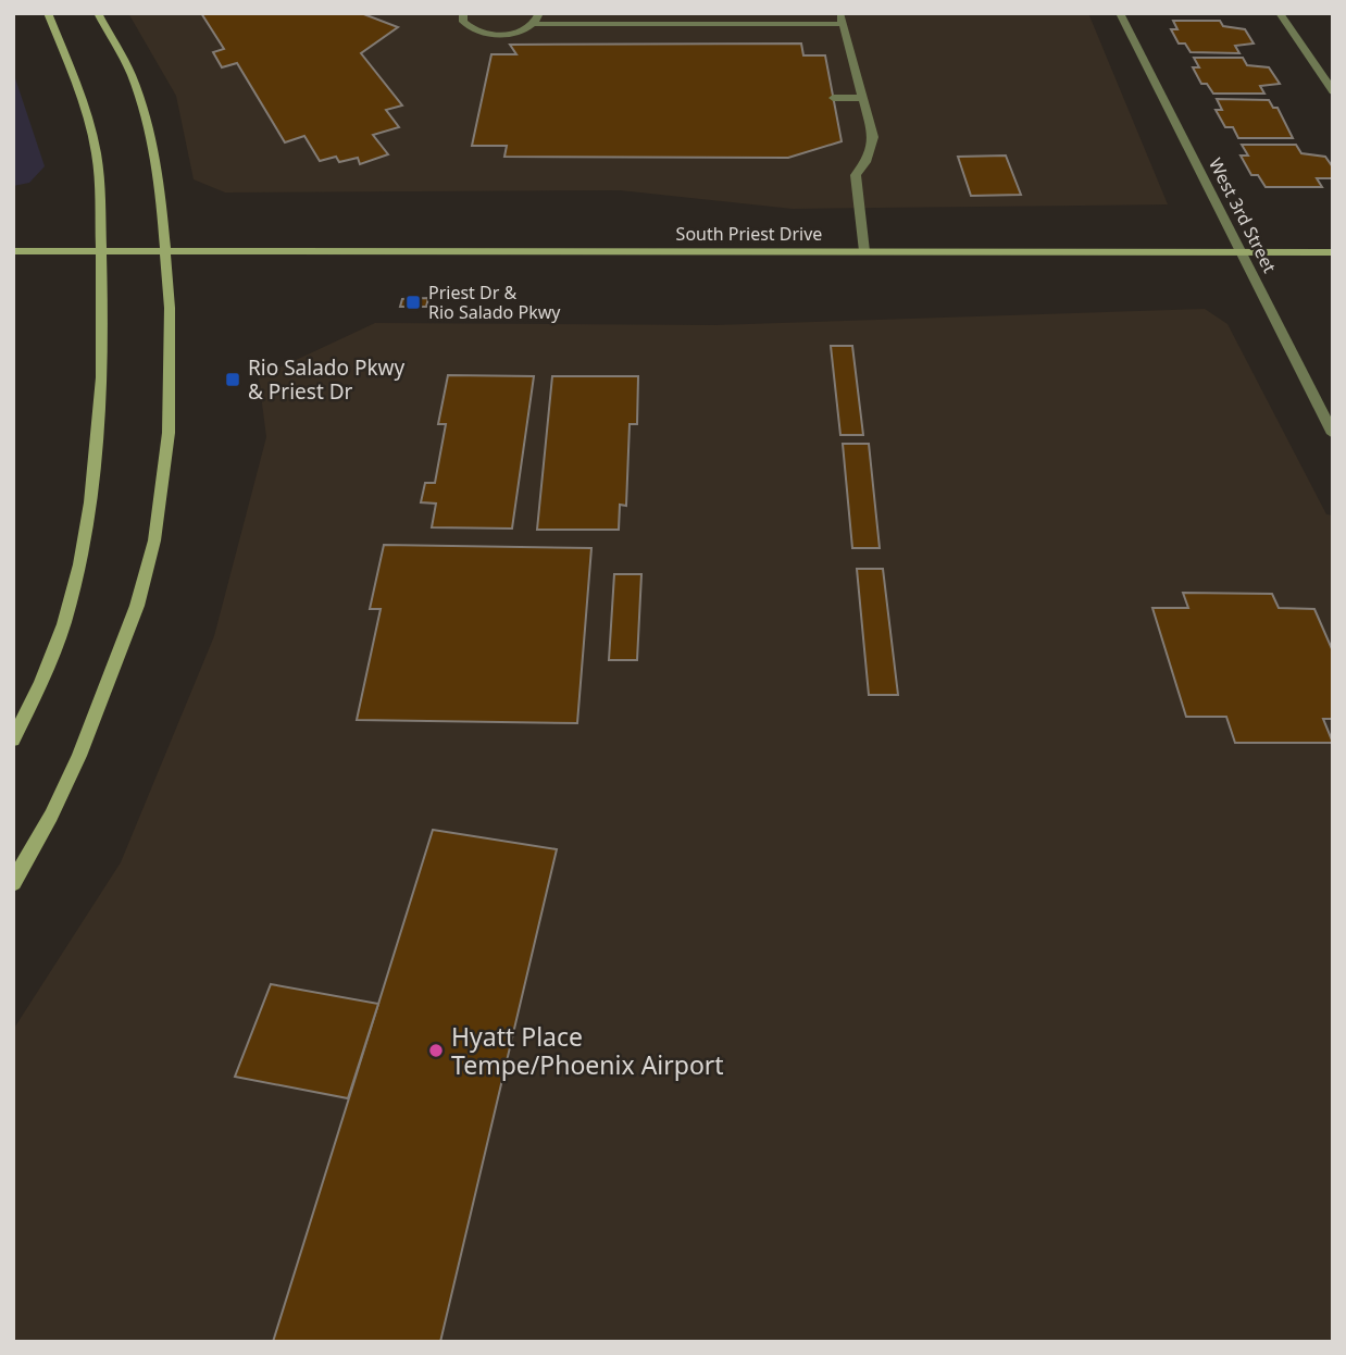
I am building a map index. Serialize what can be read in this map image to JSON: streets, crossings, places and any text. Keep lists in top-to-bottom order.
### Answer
{
  "streets": {
    "main road": ["South Priest Drive"],
    "street": ["West 3rd Street"]
  },
  "crossings": [
    ["West 3rd Street", "South Priest Drive"]
  ],
  "places": {
    "transit": ["Priest Dr & Rio Salado Pkwy", "Rio Salado Pkwy & Priest Dr"],
    "other": ["Hyatt Place Tempe/Phoenix Airport"]
  }
}
